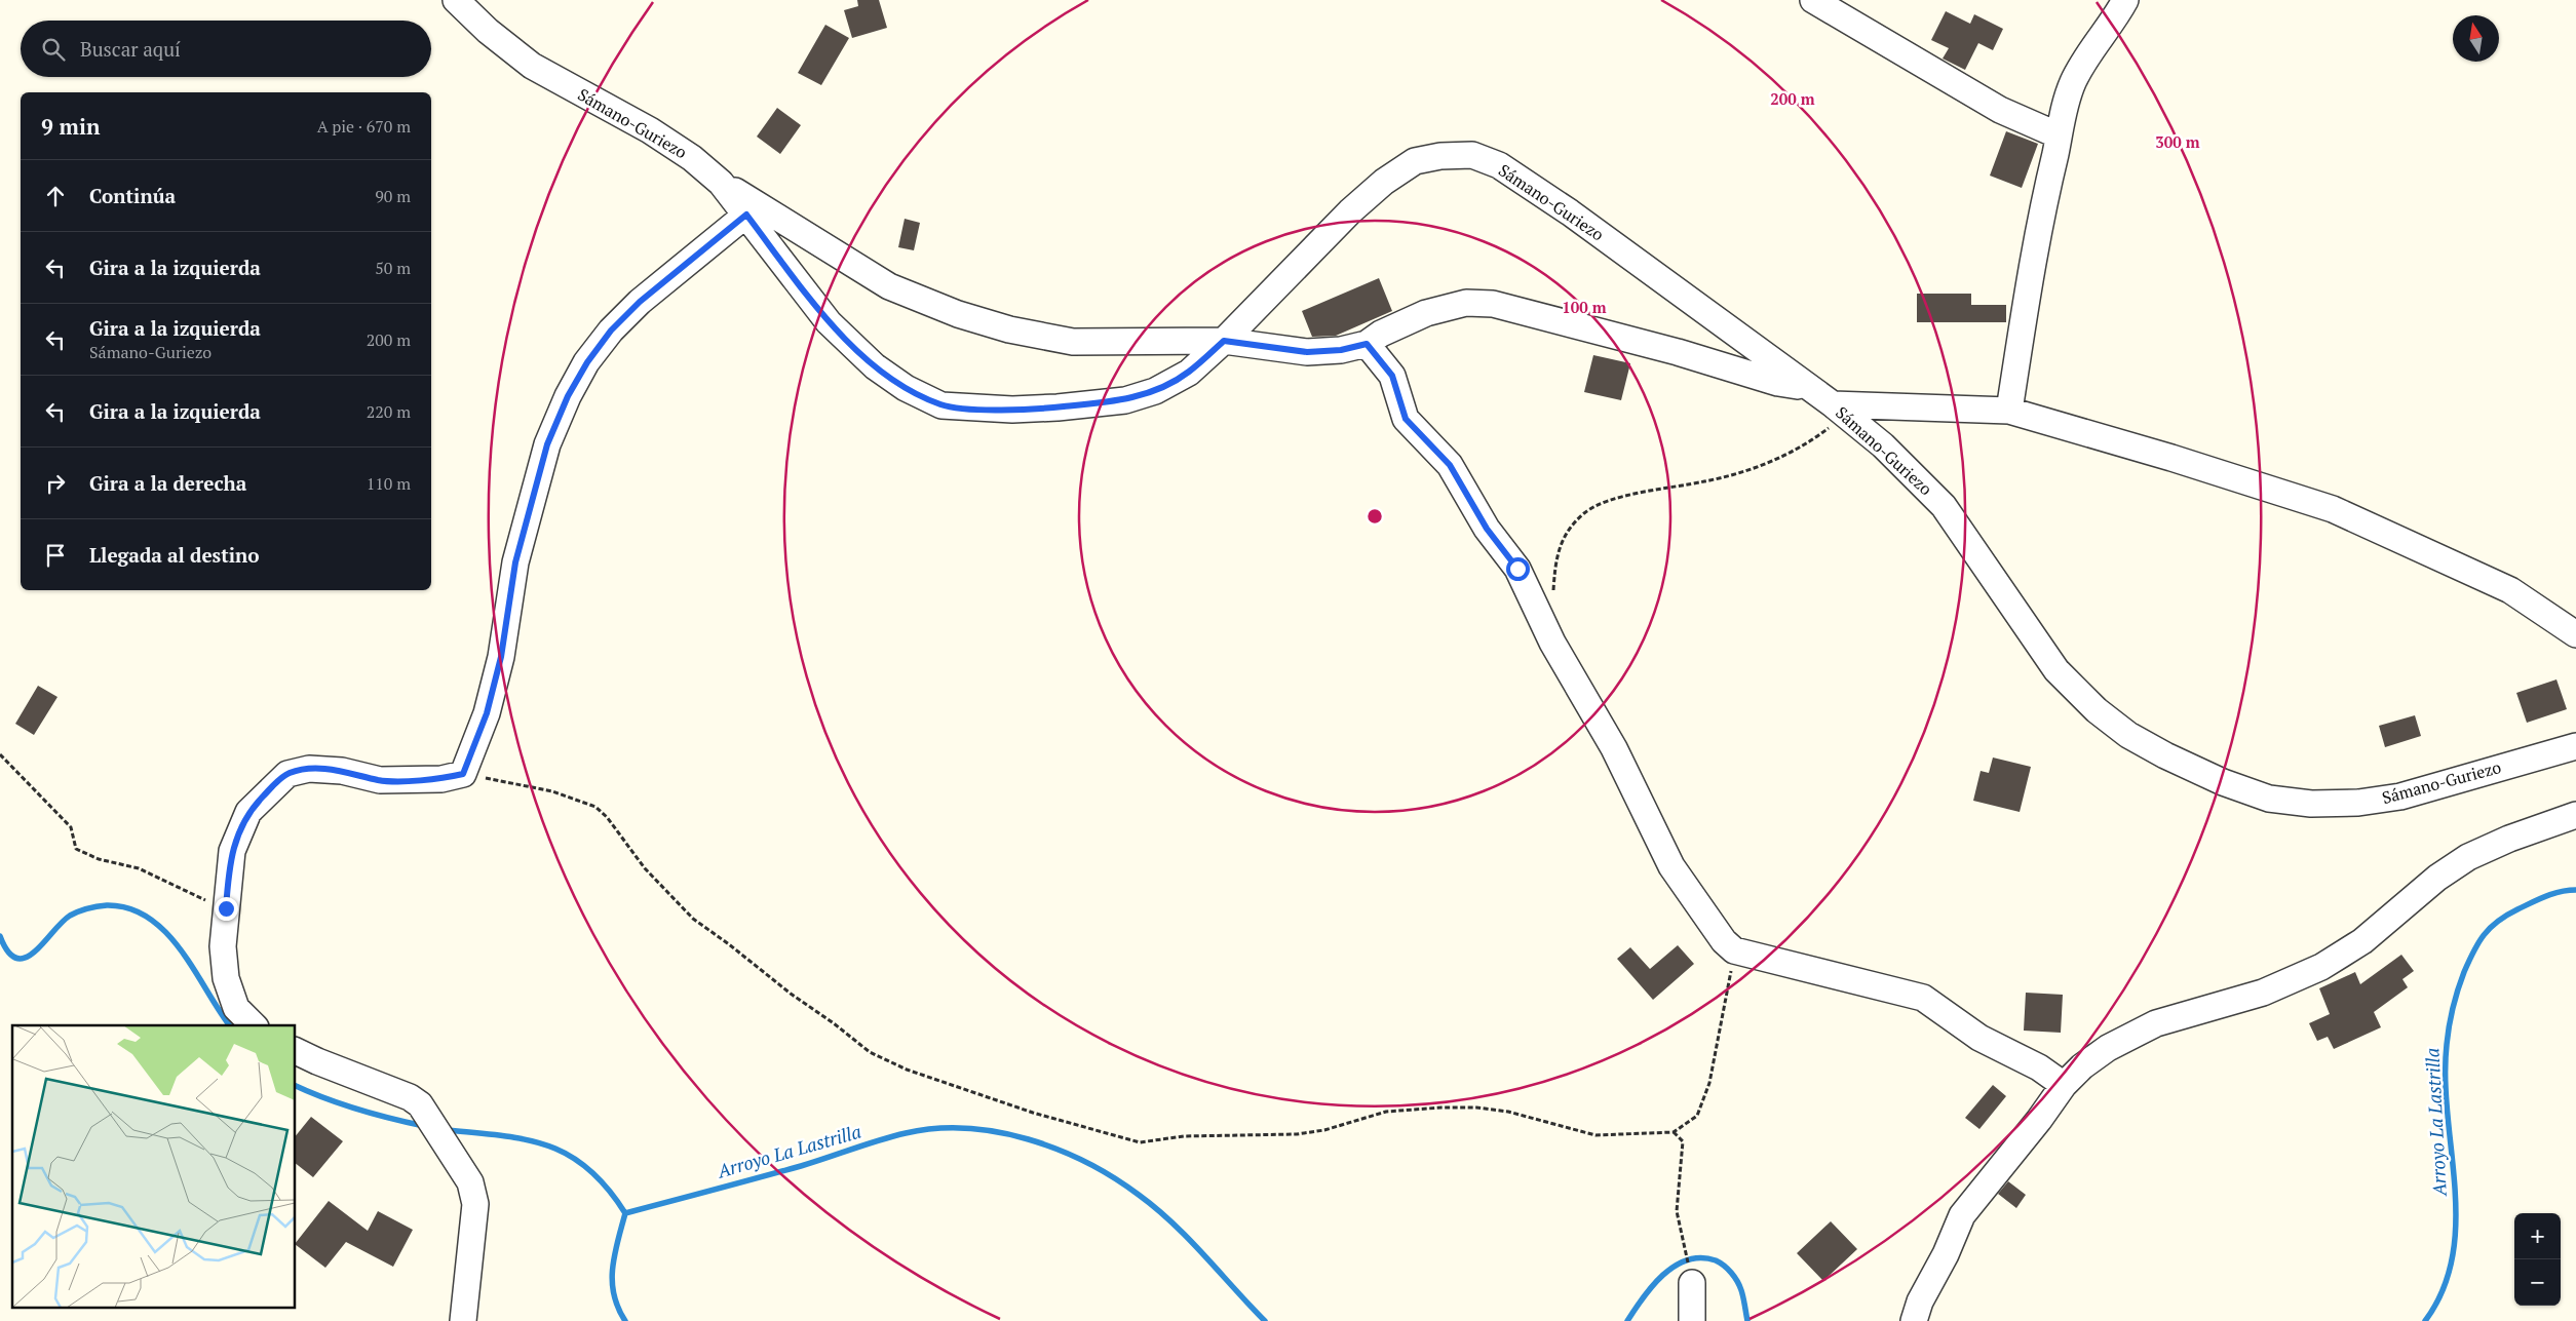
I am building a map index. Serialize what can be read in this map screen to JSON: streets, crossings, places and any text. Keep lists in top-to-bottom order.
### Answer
{
  "streets": {
    "street": ["Sámano-Guriezo"]
  },
  "water": ["Arroyo La Lastrilla"],
  "north": "top",
  "page": {
    "search": "Buscar aquí",
    "heading": ["9 min", "A pie · 670 m"],
    "list": [
      ["Continúa", "90 m"],
      ["Gira a la izquierda", "50 m"],
      ["Gira a la izquierda", "Sámano-Guriezo", "200 m"],
      ["Gira a la izquierda", "220 m"],
      ["Gira a la derecha", "110 m"],
      "Llegada al destino"
    ],
    "map_buttons": ["+", "−"]
  },
  "rings": ["200 m", "300 m", "100 m"]
}
